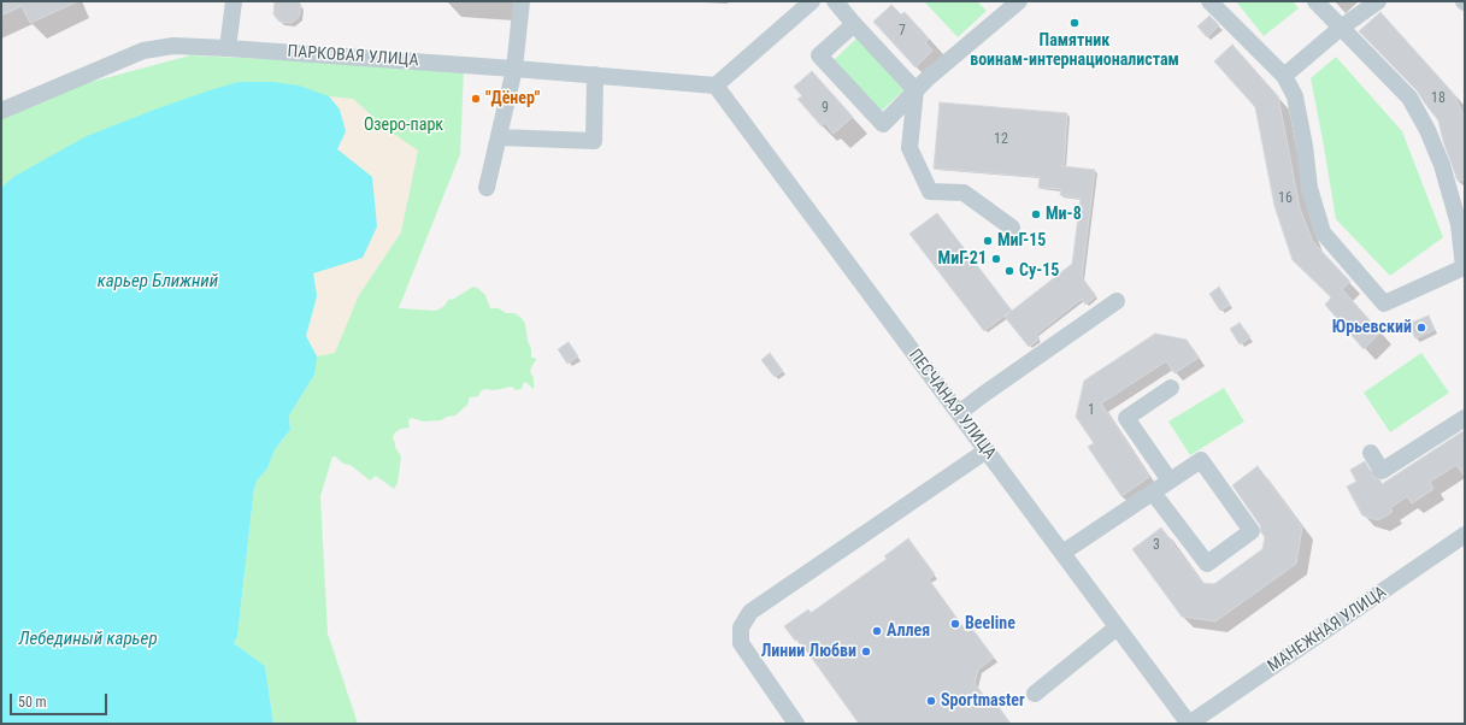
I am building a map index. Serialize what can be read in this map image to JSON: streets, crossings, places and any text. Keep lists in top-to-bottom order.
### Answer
{
  "streets": {
    "street": ["ПАРКОВАЯ УЛИЦА", "ПЕСЧАНАЯ УЛИЦА", "МАНЕЖНАЯ УЛИЦА"]
  },
  "crossings": [
    ["ПАРКОВАЯ УЛИЦА", "ПЕСЧАНАЯ УЛИЦА"],
    ["ПЕСЧАНАЯ УЛИЦА", "МАНЕЖНАЯ УЛИЦА"]
  ],
  "water": ["карьер Ближний", "Лебединый карьер"],
  "parks": ["Озеро-парк"],
  "places": [
    "Памятник воинам-интернационалистам",
    "\"Дёнер\"",
    "Ми-8",
    "МиГ-15",
    "МиГ-21",
    "Су-15",
    "Юрьевский",
    "Beeline",
    "Аллея",
    "Линии Любви",
    "Sportmaster"
  ],
  "house_numbers": [
    "7",
    "18",
    "9",
    "12",
    "16",
    "1",
    "3"
  ],
  "scale_bar": "50 m"
}
